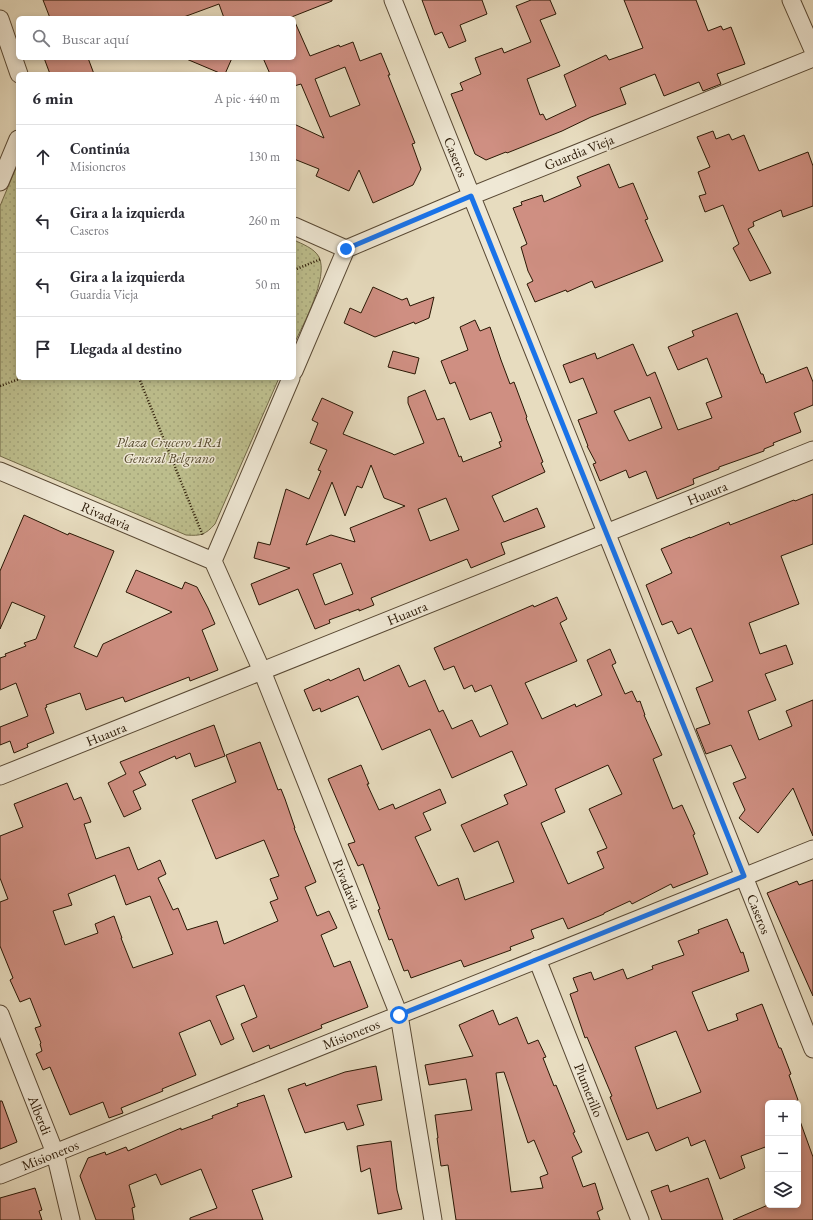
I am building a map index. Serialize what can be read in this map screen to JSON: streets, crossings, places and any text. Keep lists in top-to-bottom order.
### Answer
{
  "streets": {
    "street": [
      "Guardia Vieja",
      "Caseros",
      "Huaura",
      "Rivadavia",
      "Misioneros",
      "Plumerillo",
      "Alberdi"
    ]
  },
  "crossings": [
    ["Guardia Vieja", "Caseros"],
    ["Caseros", "Huaura"],
    ["Caseros", "Misioneros"],
    ["Huaura", "Rivadavia"],
    ["Rivadavia", "Misioneros"],
    ["Misioneros", "Plumerillo"],
    ["Misioneros", "Alberdi"]
  ],
  "parks": ["Plaza Crucero ARA General Belgrano"],
  "page": {
    "search": "Buscar aquí",
    "heading": ["6 min", "A pie · 440 m"],
    "list": [
      ["Continúa", "Misioneros", "130 m"],
      ["Gira a la izquierda", "Caseros", "260 m"],
      ["Gira a la izquierda", "Guardia Vieja", "50 m"],
      "Llegada al destino"
    ],
    "map_buttons": ["+", "−"]
  }
}
